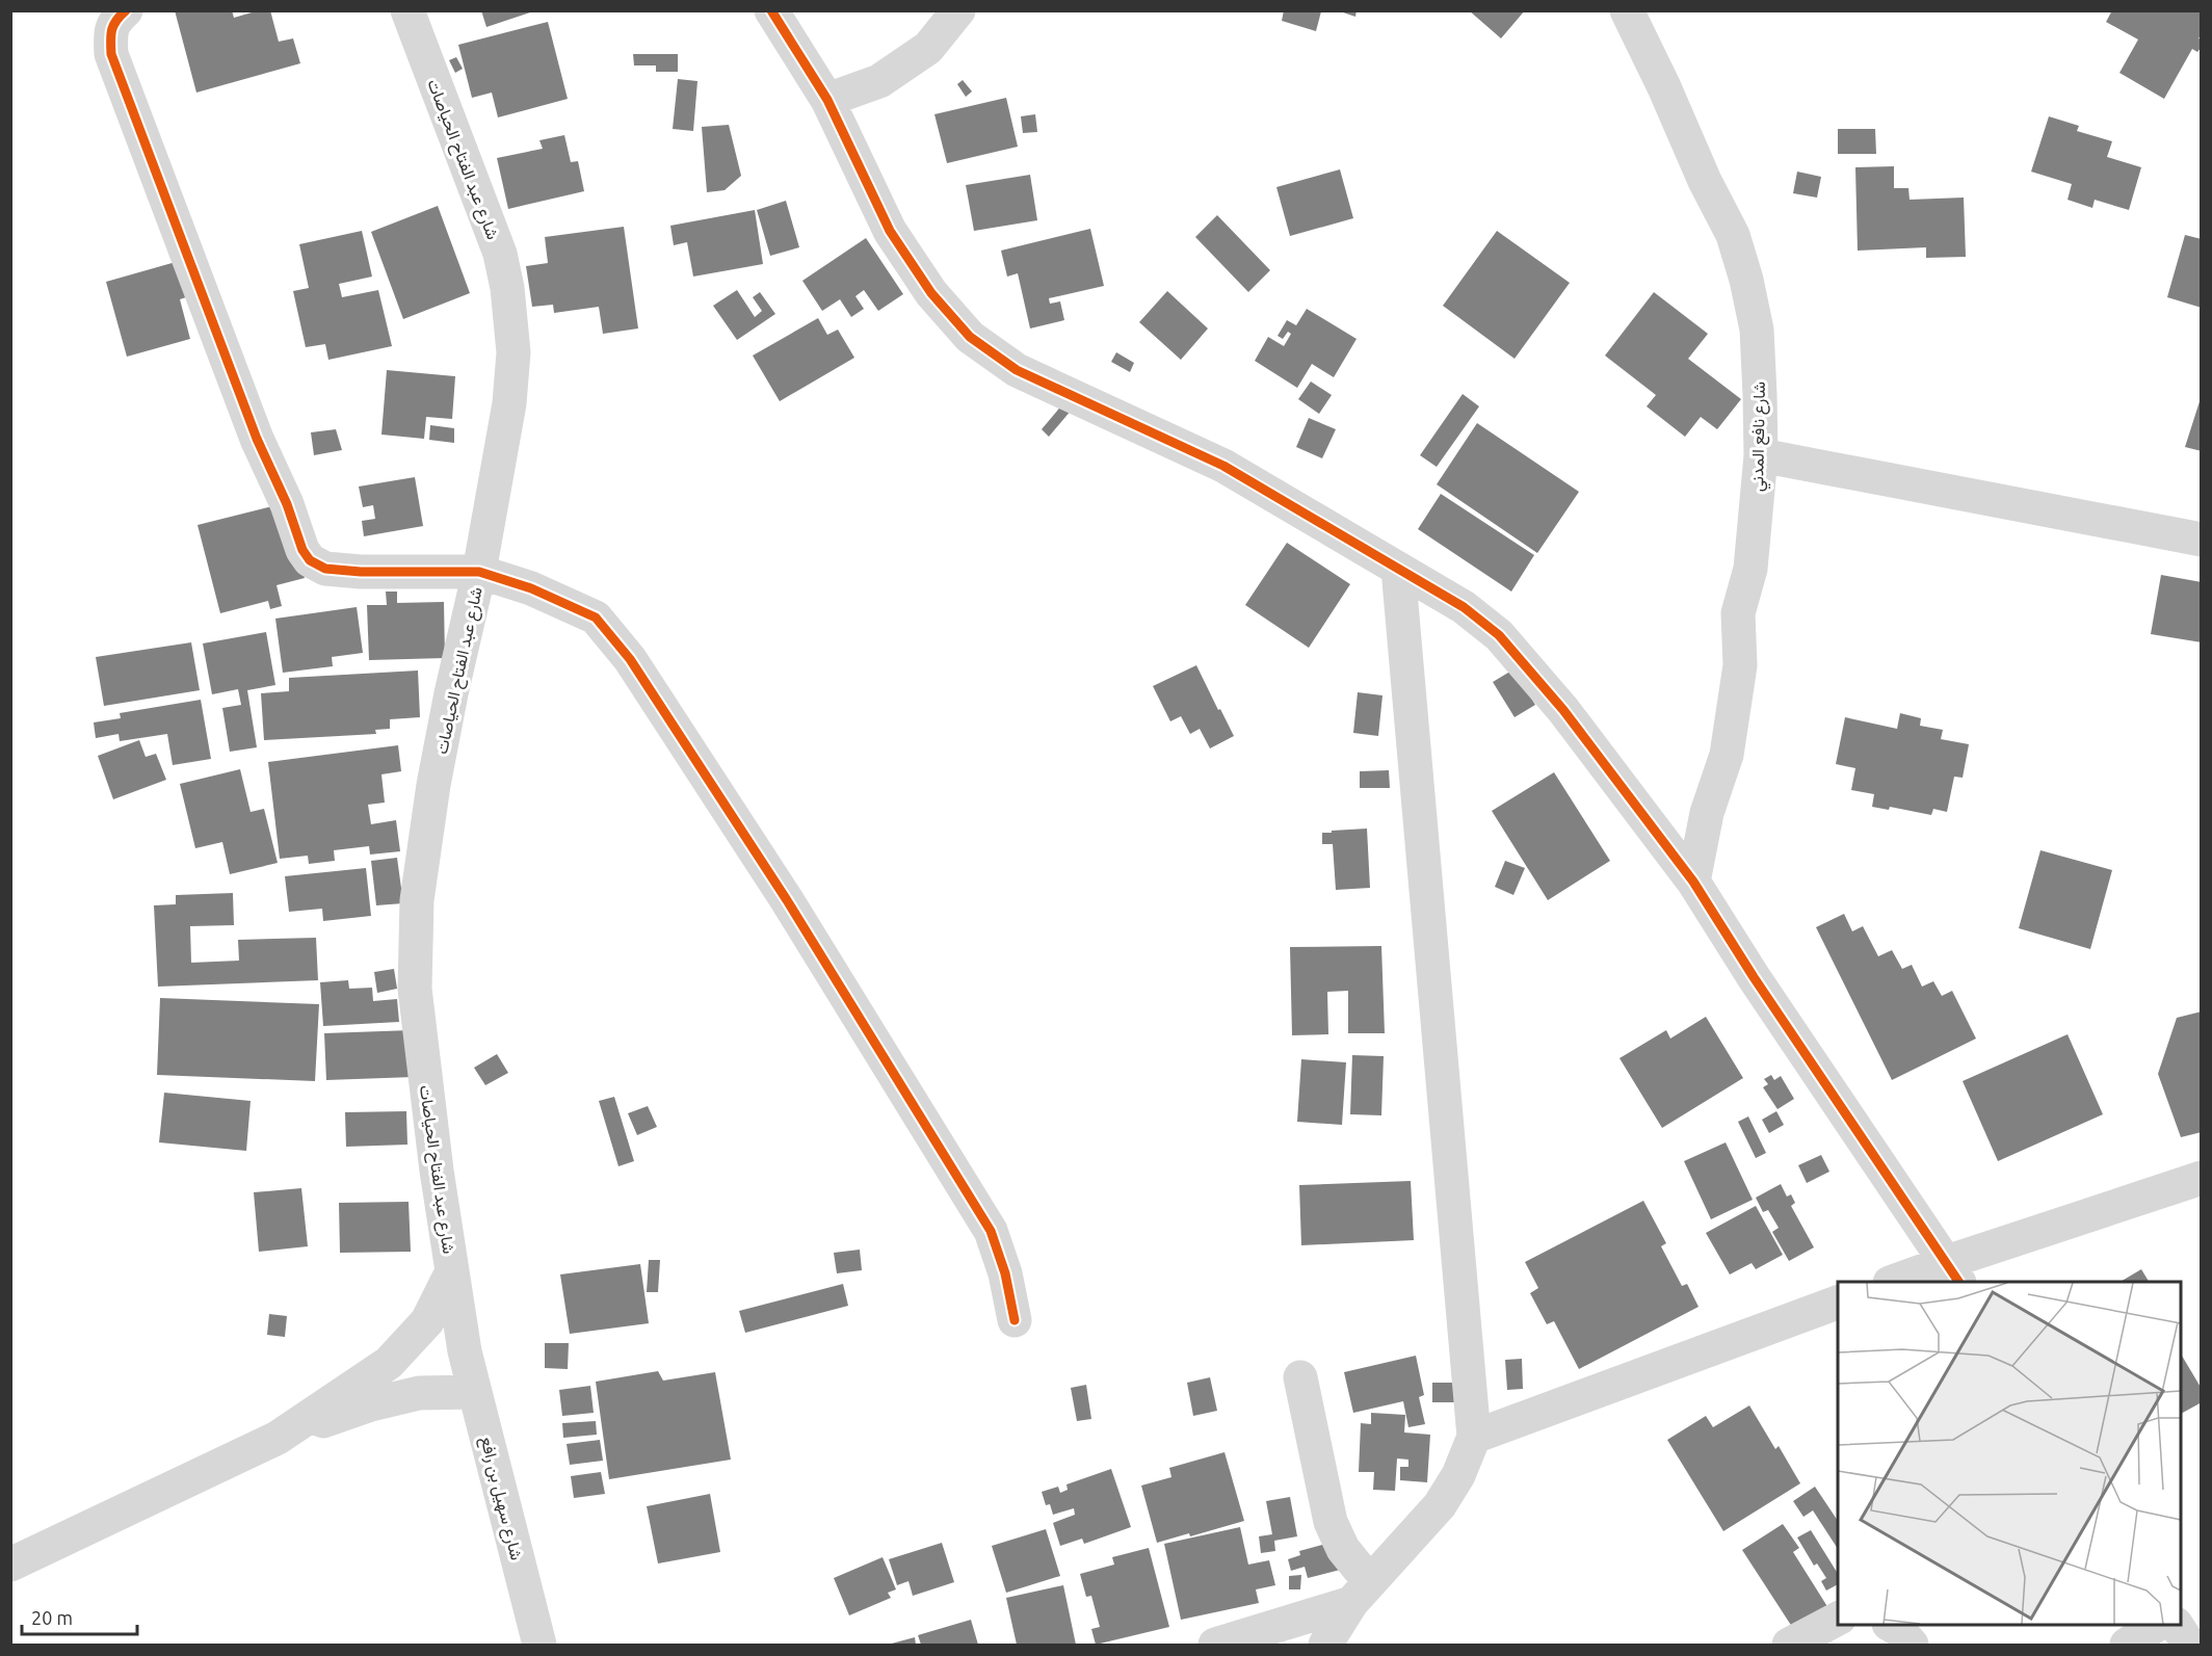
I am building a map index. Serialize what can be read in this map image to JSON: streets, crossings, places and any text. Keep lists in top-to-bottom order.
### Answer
{
  "streets": {
    "street": ["شارع عبد الفتاح الحياصات", "شارع نافع المدني", "شارع سهيل بن رافع"]
  },
  "crossings": [
    ["شارع عبد الفتاح الحياصات", "شارع سهيل بن رافع"]
  ],
  "scale_bar": "20 m"
}
